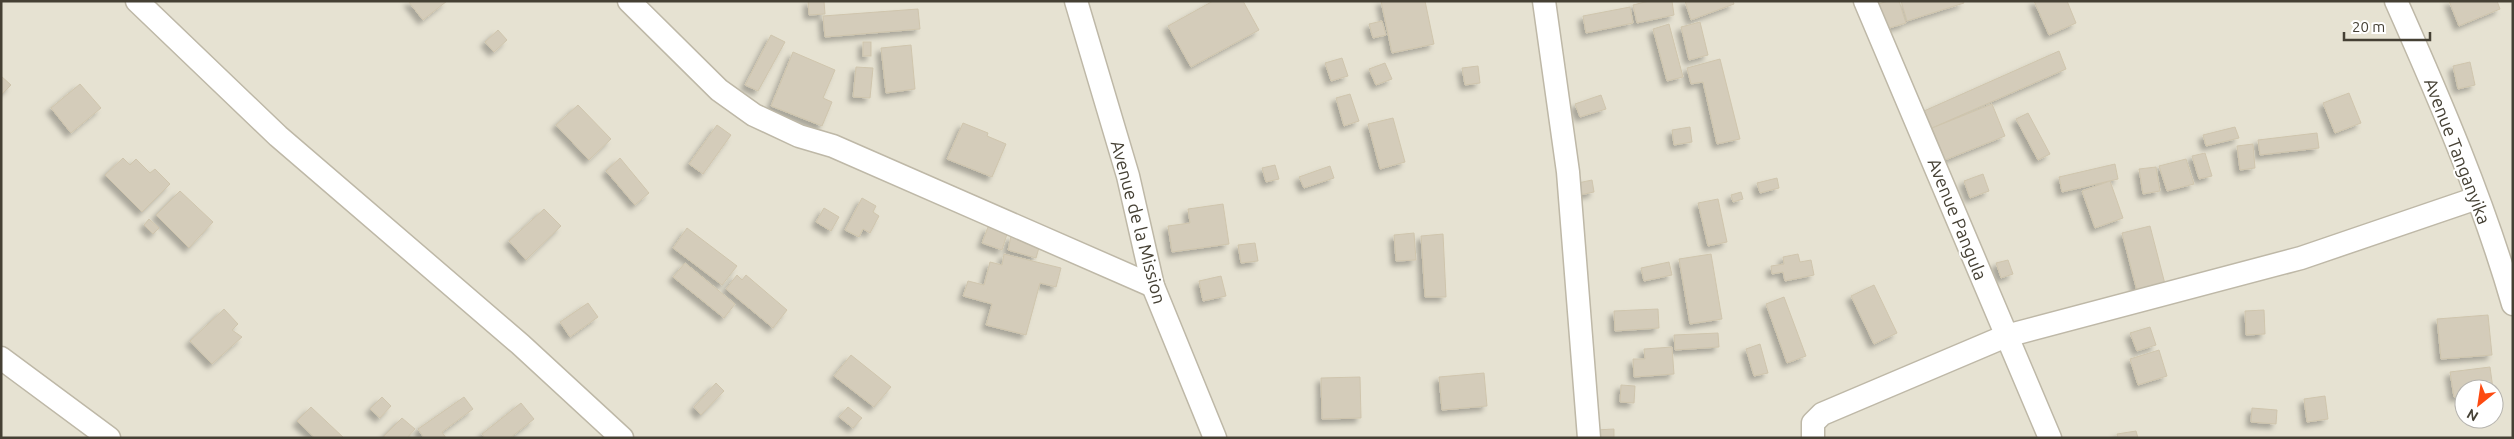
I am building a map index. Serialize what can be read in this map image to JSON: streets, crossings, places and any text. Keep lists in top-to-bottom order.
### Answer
{
  "streets": {
    "street": ["Avenue Tanganyika", "Avenue Pangula", "Avenue de la Mission"]
  },
  "scale_bar": "20 m",
  "north": "bottom left"
}
